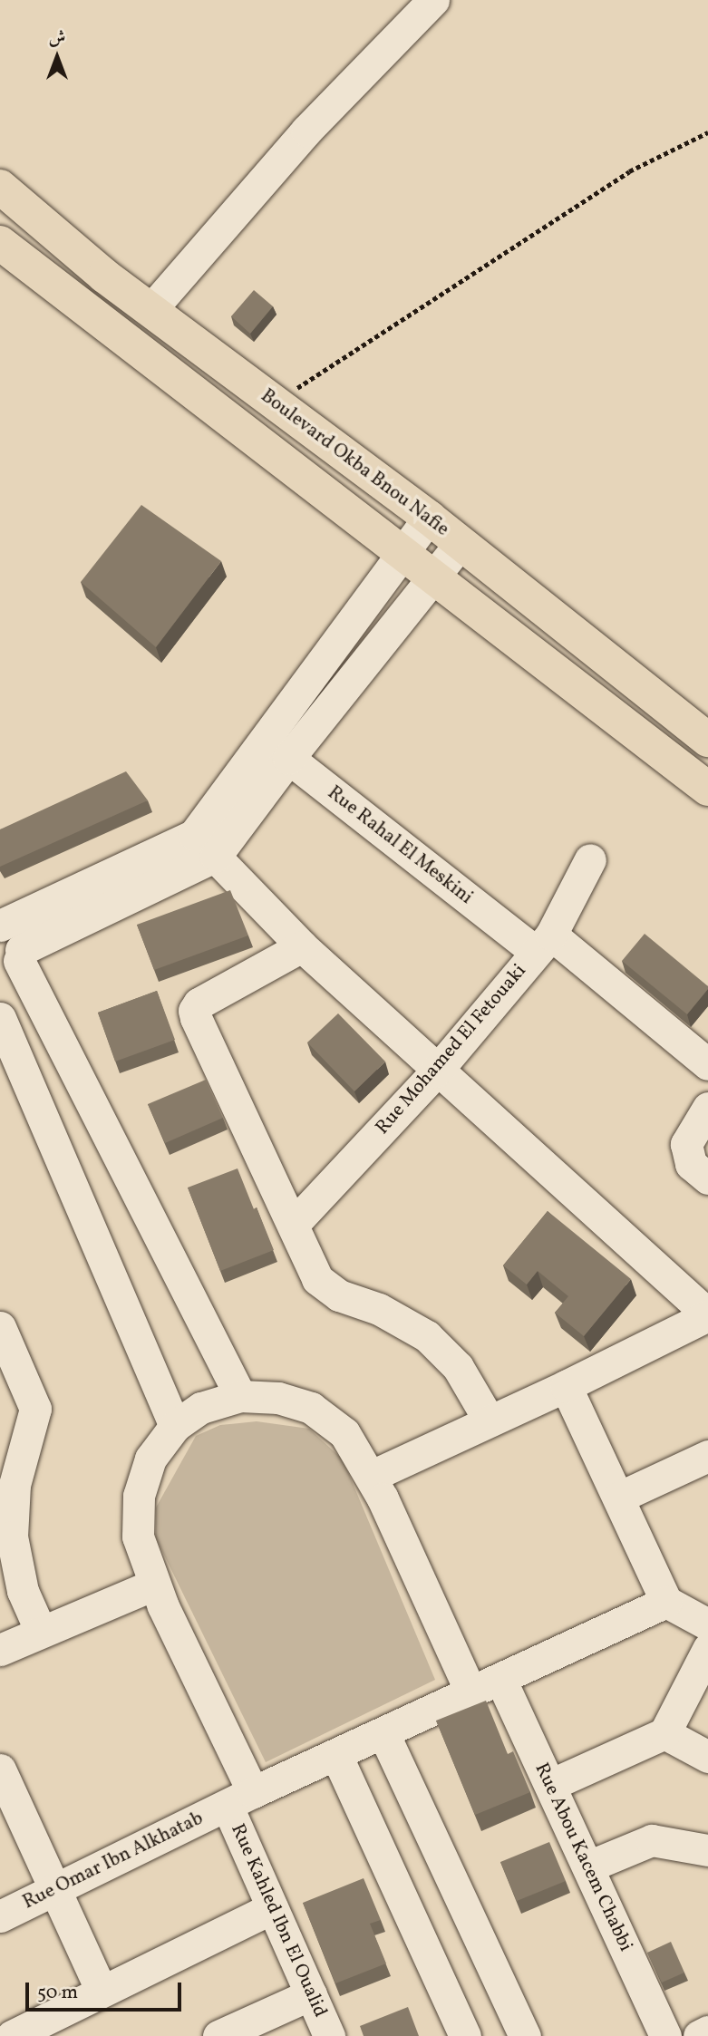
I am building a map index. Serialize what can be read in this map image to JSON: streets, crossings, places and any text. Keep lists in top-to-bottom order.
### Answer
{
  "streets": {
    "main road": ["Boulevard Okba Bnou Nafie"],
    "street": [
      "Rue Rahal El Meskini",
      "Rue Mohamed El Fetouaki",
      "Rue Abou Kacem Chabbi",
      "Rue Omar Ibn Alkhatab",
      "Rue Kahled Ibn El Oualid"
    ]
  },
  "crossings": [
    ["Rue Rahal El Meskini", "Rue Mohamed El Fetouaki"],
    ["Rue Abou Kacem Chabbi", "Rue Omar Ibn Alkhatab"],
    ["Rue Omar Ibn Alkhatab", "Rue Kahled Ibn El Oualid"]
  ],
  "scale_bar": "50 m",
  "north": "top"
}
